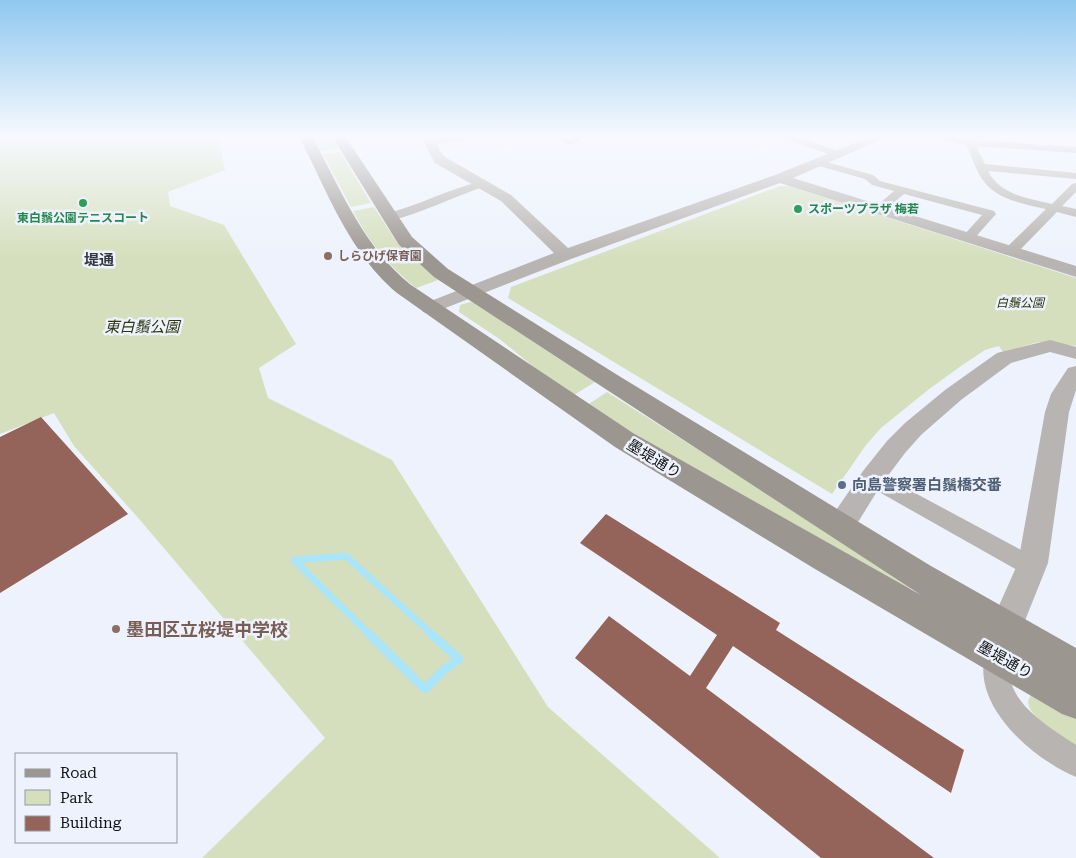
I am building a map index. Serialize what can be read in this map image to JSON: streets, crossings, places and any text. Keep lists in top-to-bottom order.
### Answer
{
  "streets": {
    "main road": ["墨堤通り"]
  },
  "districts": ["堤通"],
  "parks": ["白鬚公園", "東白鬚公園"],
  "places": [
    "東白鬚公園テニスコート",
    "スポーツプラザ 梅若",
    "しらひげ保育園",
    "向島警察署白鬚橋交番",
    "墨田区立桜堤中学校"
  ],
  "legend": ["Road", "Park", "Building"]
}
